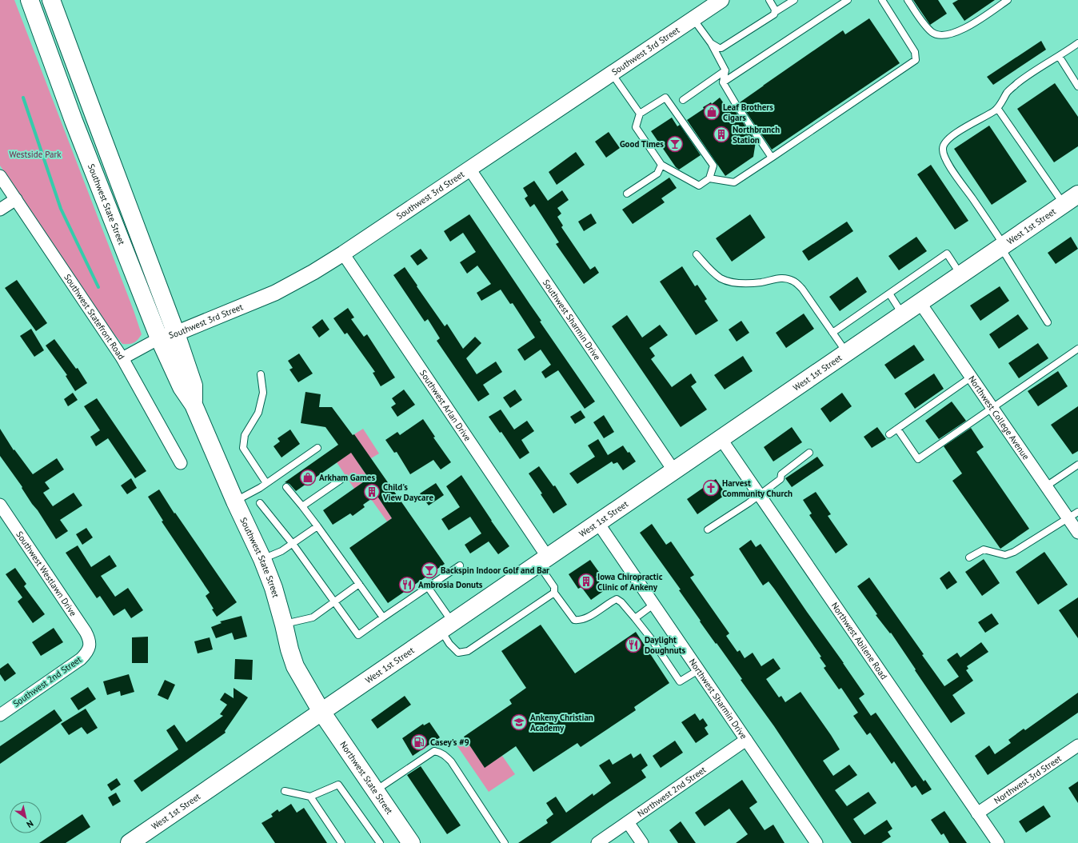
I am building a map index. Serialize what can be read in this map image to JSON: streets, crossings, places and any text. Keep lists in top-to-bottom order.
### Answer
{
  "streets": {
    "main road": ["Southwest State Street", "West 1st Street", "Northwest State Street"],
    "street": [
      "Southwest 3rd Street",
      "Southwest Statefront Road",
      "Southwest Sharmin Drive",
      "Southwest Arlan Drive",
      "Northwest College Avenue",
      "Southwest Westlawn Drive",
      "Northwest Abilene Road",
      "Southwest 2nd Street",
      "Northwest Sharmin Drive",
      "Northwest 3rd Street",
      "Northwest 2nd Street"
    ]
  },
  "crossings": [
    ["Southwest 3rd Street", "Southwest State Street"],
    ["Southwest 3rd Street", "Southwest Statefront Road"],
    ["Southwest 3rd Street", "Southwest Sharmin Drive"],
    ["Southwest 3rd Street", "Southwest Arlan Drive"],
    ["Southwest State Street", "West 1st Street"],
    ["Southwest State Street", "Northwest State Street"],
    ["West 1st Street", "Southwest Sharmin Drive"],
    ["West 1st Street", "Southwest Arlan Drive"],
    ["West 1st Street", "Northwest College Avenue"],
    ["West 1st Street", "Northwest Abilene Road"],
    ["West 1st Street", "Northwest Sharmin Drive"],
    ["West 1st Street", "Northwest State Street"],
    ["Southwest Westlawn Drive", "Southwest 2nd Street"],
    ["Northwest Abilene Road", "Northwest 3rd Street"],
    ["Northwest Sharmin Drive", "Northwest 2nd Street"]
  ],
  "parks": ["Westside Park"],
  "places": {
    "shop": ["Leaf Brothers Cigars", "Arkham Games"],
    "building": ["Northbranch Station", "Child's View Daycare", "Iowa Chiropractic Clinic of Ankeny"],
    "bar": ["Good Times", "Backspin Indoor Golf and Bar"],
    "church": ["Harvest Community Church"],
    "restaurant": ["Ambrosia Donuts", "Daylight Doughnuts"],
    "school or university": ["Ankeny Christian Academy"],
    "fuel station": ["Casey's #9"]
  },
  "north": "bottom right"
}
